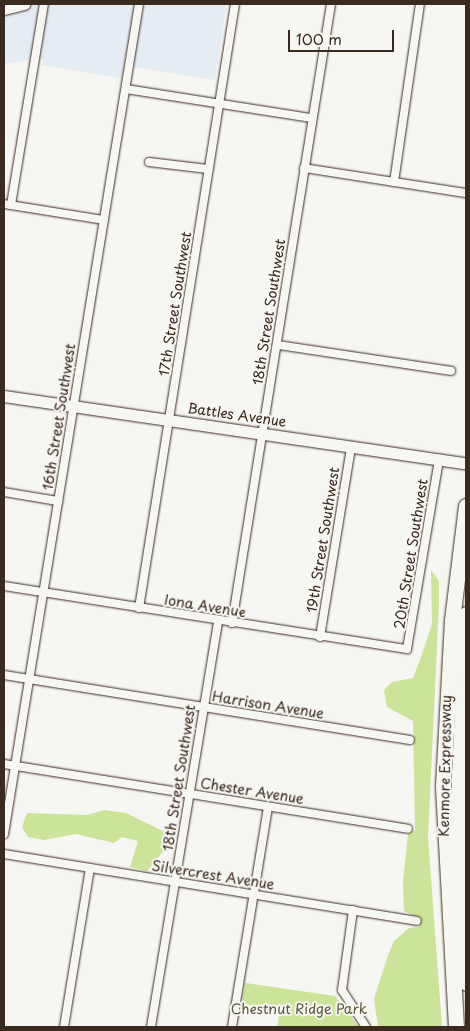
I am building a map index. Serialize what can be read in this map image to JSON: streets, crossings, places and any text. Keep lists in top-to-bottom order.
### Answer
{
  "streets": {
    "highway": ["Kenmore Expressway"],
    "street": [
      "17th Street Southwest",
      "18th Street Southwest",
      "Battles Avenue",
      "16th Street Southwest",
      "19th Street Southwest",
      "20th Street Southwest",
      "Iona Avenue",
      "Harrison Avenue",
      "Chester Avenue",
      "Silvercrest Avenue"
    ]
  },
  "crossings": [
    ["17th Street Southwest", "Battles Avenue"],
    ["17th Street Southwest", "Iona Avenue"],
    ["18th Street Southwest", "Battles Avenue"],
    ["18th Street Southwest", "Iona Avenue"],
    ["18th Street Southwest", "Harrison Avenue"],
    ["18th Street Southwest", "Chester Avenue"],
    ["18th Street Southwest", "Silvercrest Avenue"],
    ["Battles Avenue", "16th Street Southwest"],
    ["Battles Avenue", "19th Street Southwest"],
    ["Battles Avenue", "20th Street Southwest"],
    ["16th Street Southwest", "Iona Avenue"],
    ["16th Street Southwest", "Harrison Avenue"],
    ["16th Street Southwest", "Chester Avenue"],
    ["19th Street Southwest", "Iona Avenue"],
    ["20th Street Southwest", "Iona Avenue"]
  ],
  "parks": ["Chestnut Ridge Park"],
  "scale_bar": "100 m"
}
